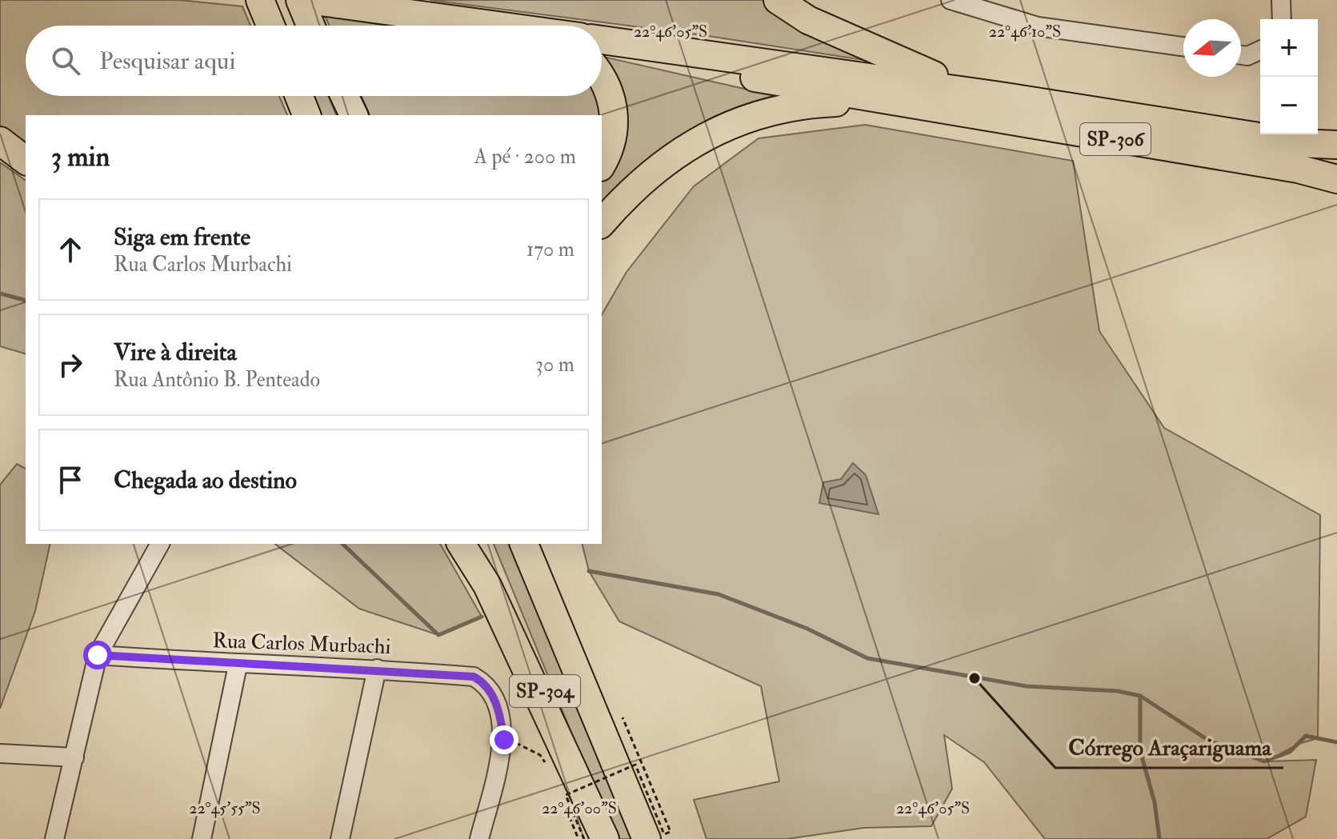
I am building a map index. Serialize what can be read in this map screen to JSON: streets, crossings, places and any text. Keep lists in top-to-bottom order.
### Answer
{
  "streets": {
    "highway": ["SP-306", "SP-304"],
    "street": ["Rua Carlos Murbachi"]
  },
  "places": ["Córrego Araçariguama"],
  "north": "left",
  "page": {
    "map_buttons": ["+", "−"],
    "search": "Pesquisar aqui",
    "heading": ["3 min", "A pé · 200 m"],
    "list": [
      ["Siga em frente", "Rua Carlos Murbachi", "170 m"],
      ["Vire à direita", "Rua Antônio B. Penteado", "30 m"],
      "Chegada ao destino"
    ]
  },
  "coordinates": [
    "22°46'05\"S",
    "22°46'10\"S",
    "22°45'55\"S",
    "22°46'00\"S"
  ]
}
